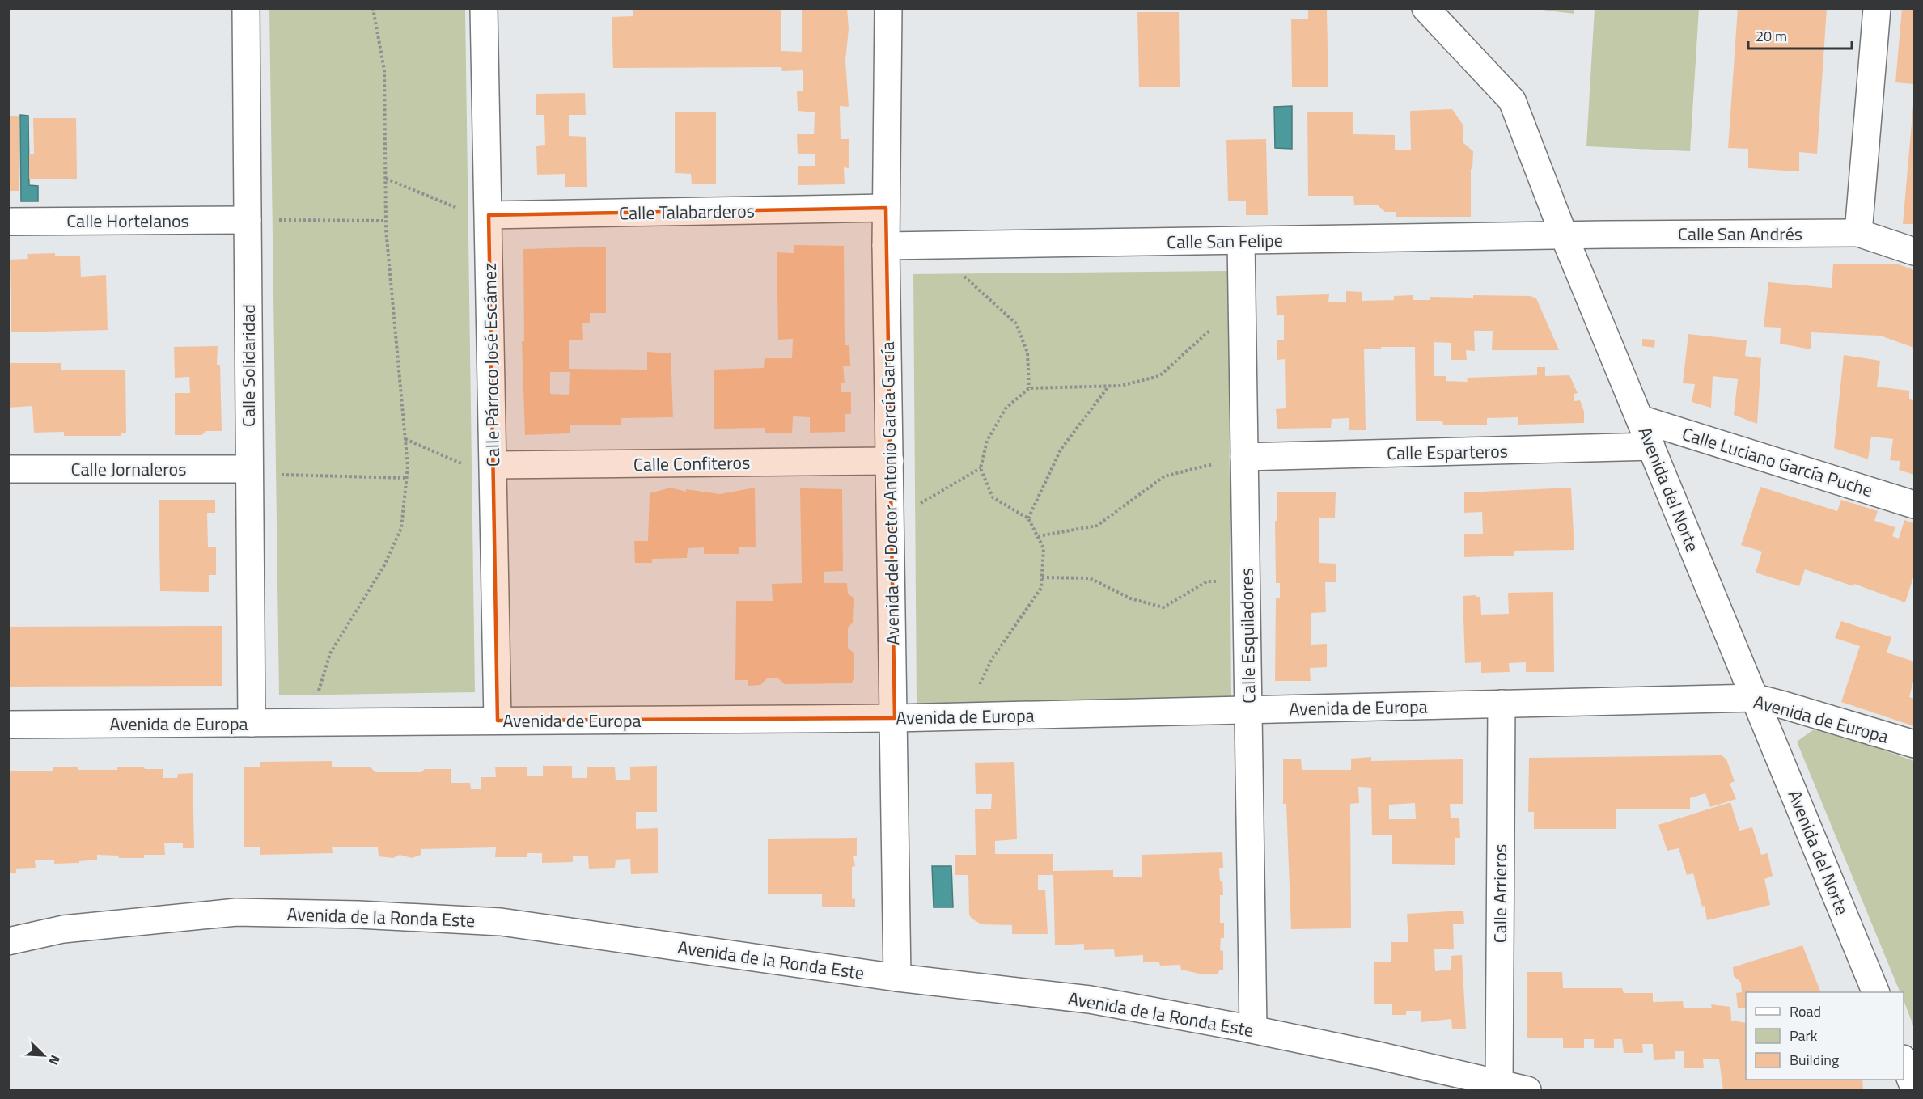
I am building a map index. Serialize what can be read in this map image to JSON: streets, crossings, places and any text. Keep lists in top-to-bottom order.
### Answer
{
  "streets": {
    "street": [
      "Calle Talabarderos",
      "Calle Hortelanos",
      "Calle San Andrés",
      "Calle San Felipe",
      "Calle Párroco José Escámez",
      "Calle Solidaridad",
      "Calle Esparteros",
      "Calle Luciano García Puche",
      "Calle Confiteros",
      "Calle Jornaleros",
      "Avenida del Norte",
      "Avenida del Doctor Antonio García García",
      "Calle Esquiladores",
      "Avenida de Europa",
      "Calle Arrieros",
      "Avenida de la Ronda Este"
    ]
  },
  "crossings": [
    ["Calle Talabarderos", "Calle Párroco José Escámez"],
    ["Calle Talabarderos", "Avenida del Doctor Antonio García García"],
    ["Calle Hortelanos", "Calle Solidaridad"],
    ["Calle San Andrés", "Calle San Felipe"],
    ["Calle San Andrés", "Avenida del Norte"],
    ["Calle San Felipe", "Avenida del Norte"],
    ["Calle San Felipe", "Avenida del Doctor Antonio García García"],
    ["Calle San Felipe", "Calle Esquiladores"],
    ["Calle Párroco José Escámez", "Calle Confiteros"],
    ["Calle Párroco José Escámez", "Avenida de Europa"],
    ["Calle Solidaridad", "Calle Jornaleros"],
    ["Calle Solidaridad", "Avenida de Europa"],
    ["Calle Esparteros", "Avenida del Norte"],
    ["Calle Esparteros", "Calle Esquiladores"],
    ["Calle Luciano García Puche", "Avenida del Norte"],
    ["Calle Confiteros", "Avenida del Doctor Antonio García García"],
    ["Avenida del Norte", "Avenida de Europa"],
    ["Avenida del Doctor Antonio García García", "Avenida de Europa"],
    ["Avenida del Doctor Antonio García García", "Avenida de la Ronda Este"],
    ["Calle Esquiladores", "Avenida de Europa"],
    ["Calle Esquiladores", "Avenida de la Ronda Este"],
    ["Avenida de Europa", "Calle Arrieros"],
    ["Calle Arrieros", "Avenida de la Ronda Este"]
  ],
  "legend": ["Road", "Park", "Building"],
  "scale_bar": "20 m",
  "north": "bottom right"
}
